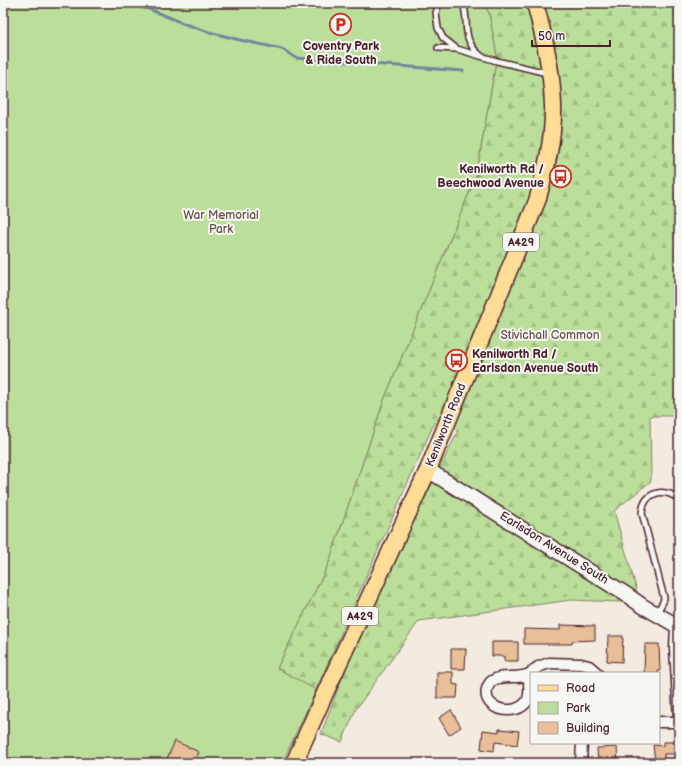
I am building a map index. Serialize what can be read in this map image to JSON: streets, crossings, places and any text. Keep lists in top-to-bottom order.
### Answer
{
  "streets": {
    "main road": ["A429", "Kenilworth Road", "Earlsdon Avenue South"]
  },
  "crossings": [
    ["Kenilworth Road", "Earlsdon Avenue South"]
  ],
  "parks": ["War Memorial Park", "Stivichall Common"],
  "places": {
    "parking": ["Coventry Park & Ride South"],
    "bus stop": ["Kenilworth Rd / Beechwood Avenue", "Kenilworth Rd / Earlsdon Avenue South"]
  },
  "legend": ["Road", "Park", "Building"],
  "scale_bar": "50 m"
}
